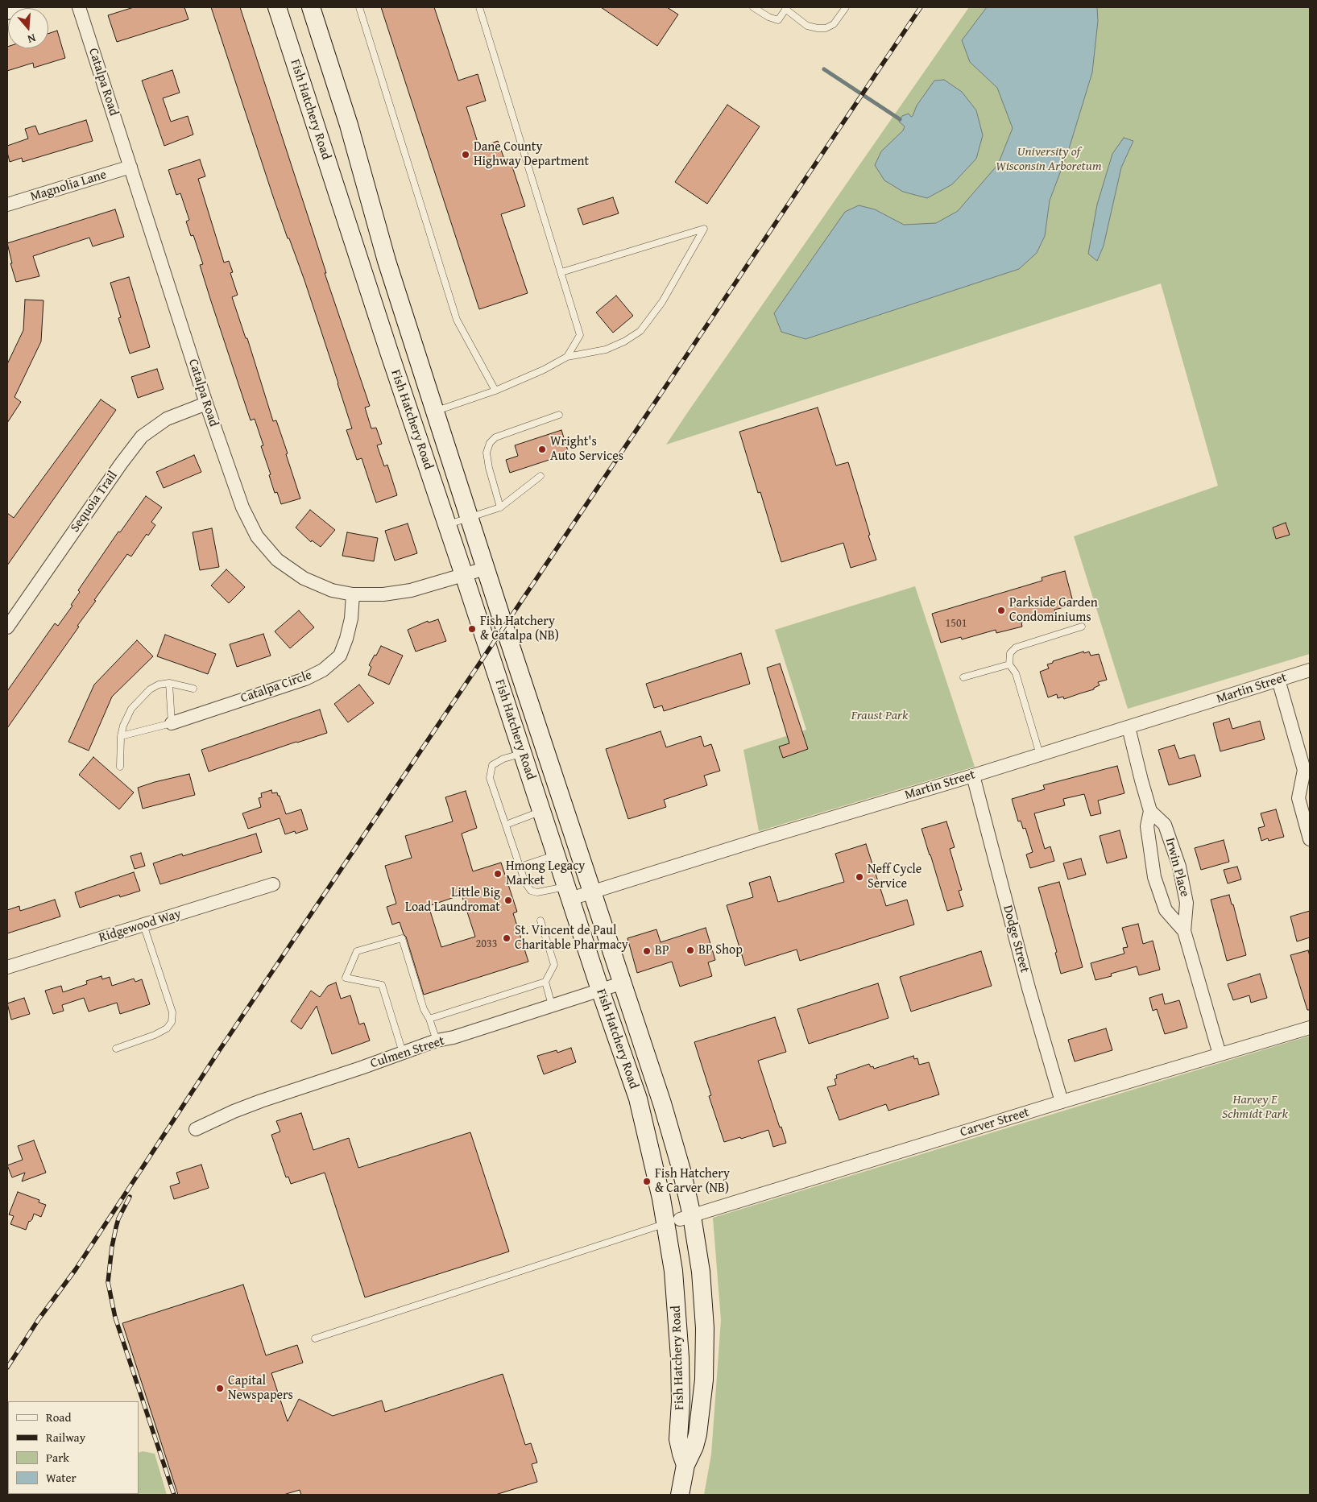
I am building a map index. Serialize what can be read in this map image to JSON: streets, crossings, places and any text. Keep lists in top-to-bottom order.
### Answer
{
  "streets": {
    "main road": ["Fish Hatchery Road"],
    "street": [
      "Catalpa Road",
      "Magnolia Lane",
      "Sequoia Trail",
      "Catalpa Circle",
      "Martin Street",
      "Irwin Place",
      "Ridgewood Way",
      "Dodge Street",
      "Culmen Street",
      "Carver Street"
    ]
  },
  "crossings": [
    ["Catalpa Road", "Fish Hatchery Road"],
    ["Catalpa Road", "Magnolia Lane"],
    ["Catalpa Road", "Sequoia Trail"],
    ["Catalpa Road", "Catalpa Circle"],
    ["Fish Hatchery Road", "Martin Street"],
    ["Fish Hatchery Road", "Culmen Street"],
    ["Fish Hatchery Road", "Carver Street"],
    ["Martin Street", "Irwin Place"],
    ["Martin Street", "Dodge Street"],
    ["Irwin Place", "Carver Street"],
    ["Dodge Street", "Carver Street"]
  ],
  "parks": ["University of Wisconsin Arboretum", "Fraust Park", "Harvey E Schmidt Park"],
  "places": [
    "Dane County Highway Department",
    "Wright's Auto Services",
    "Parkside Garden Condominiums",
    "Fish Hatchery & Catalpa (NB)",
    "Hmong Legacy Market",
    "Neff Cycle Service",
    "Little Big Load Laundromat",
    "St. Vincent de Paul Charitable Pharmacy",
    "BP Shop",
    "BP",
    "Fish Hatchery & Carver (NB)",
    "Capital Newspapers"
  ],
  "house_numbers": ["1501", "2033"],
  "legend": [
    "Road",
    "Railway",
    "Park",
    "Water"
  ],
  "north": "bottom"
}
